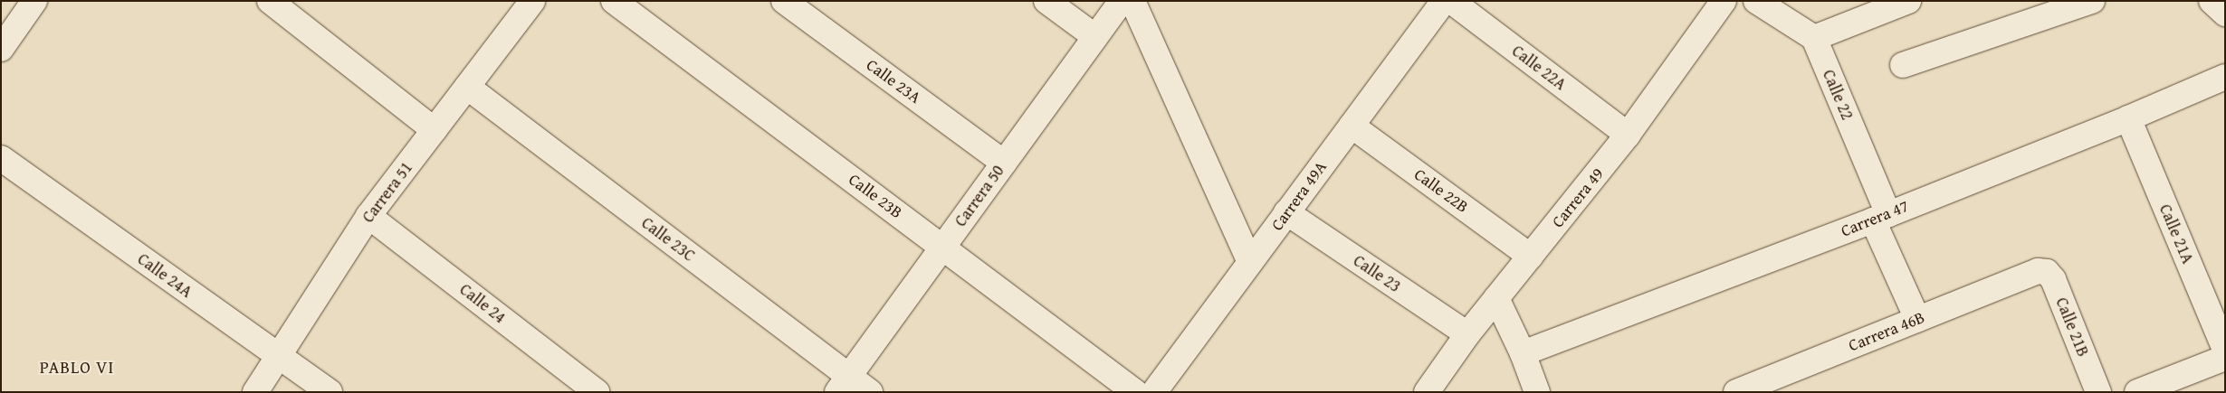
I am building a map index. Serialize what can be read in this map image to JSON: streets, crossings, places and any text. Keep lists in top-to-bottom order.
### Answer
{
  "streets": {
    "street": [
      "Calle 22A",
      "Calle 23A",
      "Calle 22",
      "Calle 22B",
      "Carrera 51",
      "Calle 23B",
      "Carrera 50",
      "Carrera 49A",
      "Carrera 49",
      "Carrera 47",
      "Calle 21A",
      "Calle 23C",
      "Calle 23",
      "Calle 24A",
      "Calle 24",
      "Calle 21B",
      "Carrera 46B"
    ]
  },
  "crossings": [
    ["Calle 22A", "Carrera 49"],
    ["Calle 23A", "Carrera 50"],
    ["Calle 22", "Carrera 47"],
    ["Calle 22", "Carrera 46B"],
    ["Calle 22B", "Carrera 49A"],
    ["Calle 22B", "Carrera 49"],
    ["Carrera 51", "Calle 23C"],
    ["Carrera 51", "Calle 24A"],
    ["Carrera 51", "Calle 24"],
    ["Calle 23B", "Carrera 50"],
    ["Carrera 50", "Calle 23C"],
    ["Carrera 49A", "Calle 23"],
    ["Carrera 49", "Calle 23"],
    ["Carrera 47", "Calle 21A"],
    ["Calle 21B", "Carrera 46B"]
  ],
  "districts": ["PABLO VI"]
}
